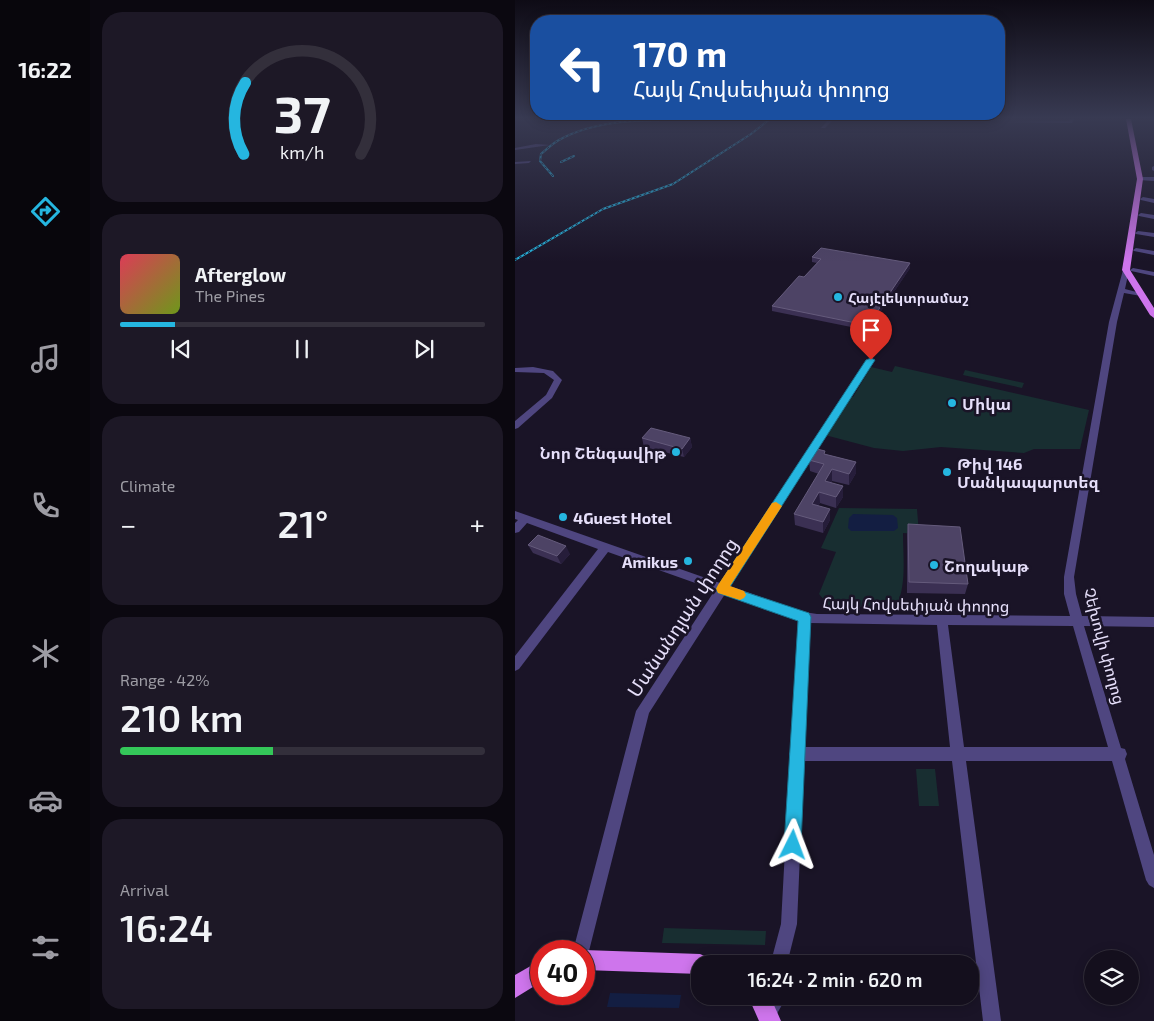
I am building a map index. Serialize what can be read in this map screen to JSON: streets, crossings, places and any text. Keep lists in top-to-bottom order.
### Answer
{
  "streets": {
    "street": ["Հայկ Հովսեփյան փողոց", "Մանանդյան փողոց", "Չեխովի փողոց"]
  },
  "crossings": [
    ["Հայկ Հովսեփյան փողոց", "Մանանդյան փողոց"],
    ["Հայկ Հովսեփյան փողոց", "Չեխովի փողոց"]
  ],
  "places": [
    "Հայէլեկտրամաշ",
    "Միկա",
    "Նոր Շենգավիթ",
    "Թիվ 146 Մանկապարտեզ",
    "4Guest Hotel",
    "Amikus",
    "Շողակաթ"
  ],
  "page": {
    "tabs": "16:22",
    "turn": ["170 m", "Հայկ Հովսեփյան փողոց"],
    "song": ["Afterglow", "The Pines"],
    "tile": [
      "Climate",
      ["Range · 42%", "210 km"],
      ["Arrival", "16:24"]
    ],
    "heat": ["−", "21°", "+"],
    "limit": "40",
    "trip": "16:24 · 2 min · 620 m",
    "gauge": ["37", "km/h"]
  }
}
